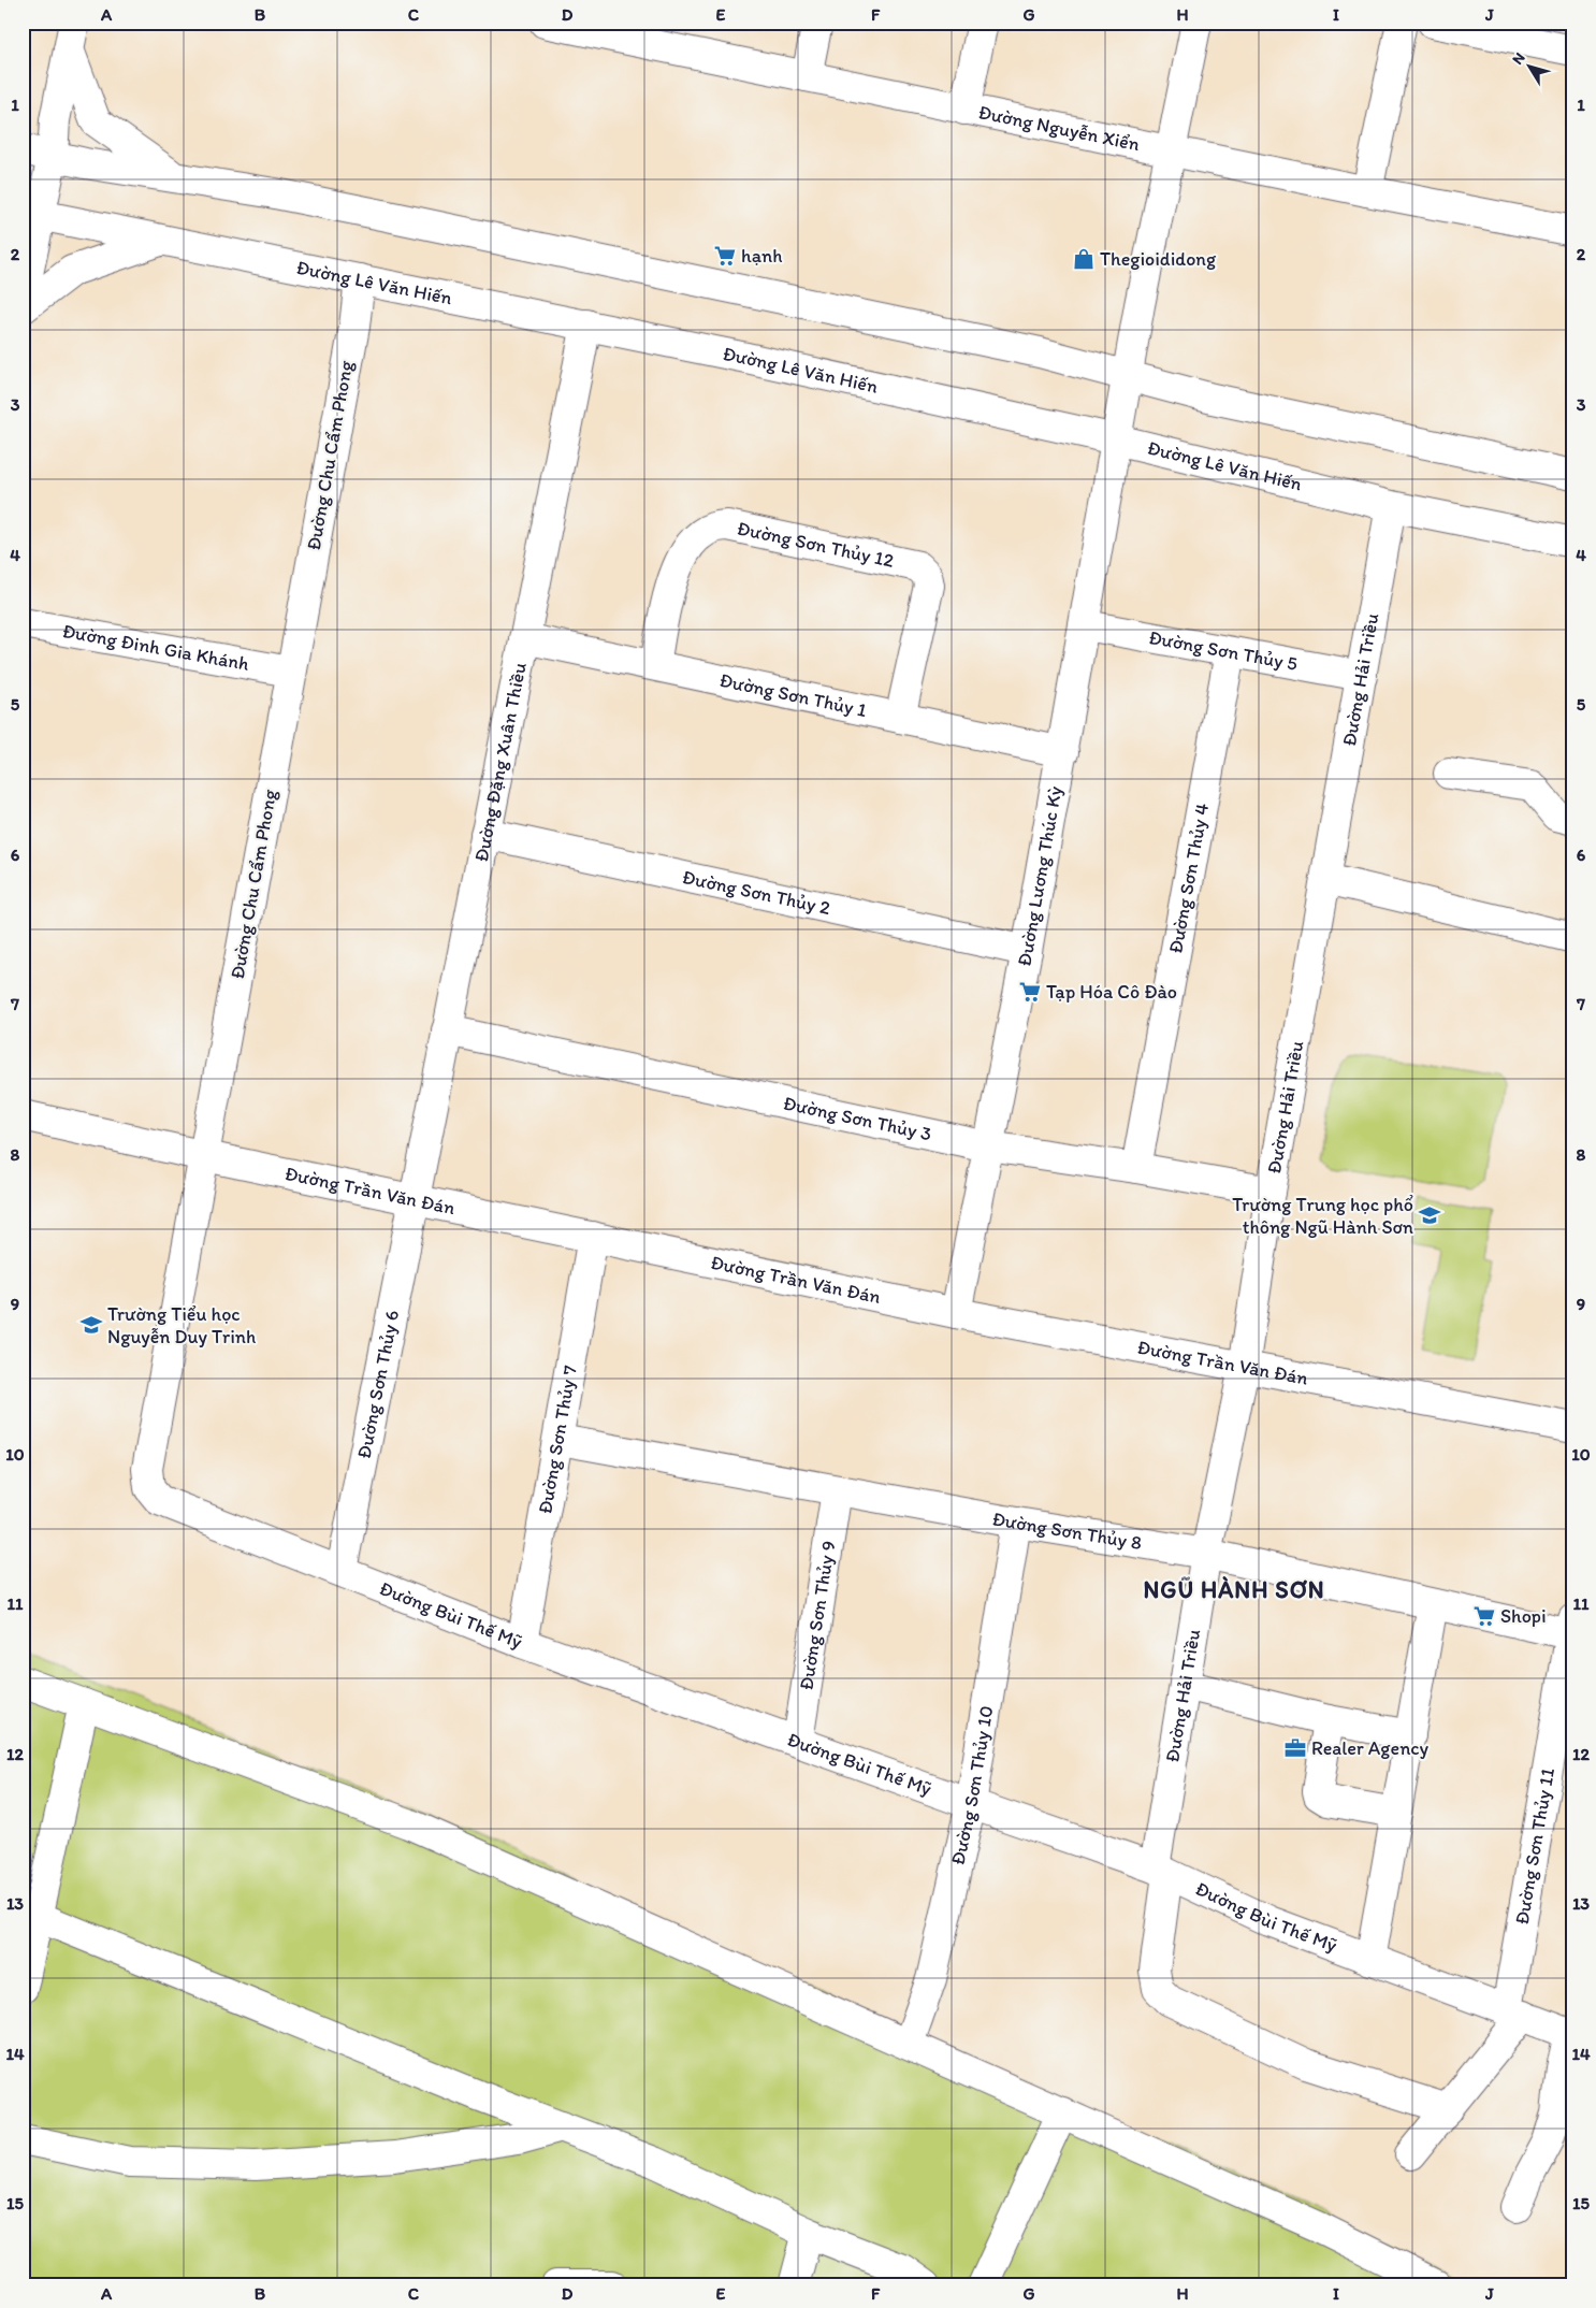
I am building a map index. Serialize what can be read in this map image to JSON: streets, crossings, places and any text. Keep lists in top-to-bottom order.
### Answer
{
  "streets": {
    "street": [
      "Đường Nguyễn Xiển",
      "Đường Lê Văn Hiến",
      "Đường Chu Cẩm Phong",
      "Đường Sơn Thủy 12",
      "Đường Đinh Gia Khánh",
      "Đường Sơn Thủy 5",
      "Đường Hải Triều",
      "Đường Sơn Thủy 1",
      "Đường Đặng Xuân Thiều",
      "Đường Lương Thúc Kỳ",
      "Đường Sơn Thủy 4",
      "Đường Sơn Thủy 2",
      "Đường Sơn Thủy 3",
      "Đường Trần Văn Đán",
      "Đường Sơn Thủy 6",
      "Đường Sơn Thủy 7",
      "Đường Sơn Thủy 8",
      "Đường Bùi Thế Mỹ",
      "Đường Sơn Thủy 9",
      "Đường Sơn Thủy 10",
      "Đường Sơn Thủy 11"
    ]
  },
  "crossings": [
    ["Đường Nguyễn Xiển", "Đường Lương Thúc Kỳ"],
    ["Đường Lê Văn Hiến", "Đường Chu Cẩm Phong"],
    ["Đường Lê Văn Hiến", "Đường Hải Triều"],
    ["Đường Lê Văn Hiến", "Đường Đặng Xuân Thiều"],
    ["Đường Lê Văn Hiến", "Đường Lương Thúc Kỳ"],
    ["Đường Chu Cẩm Phong", "Đường Đinh Gia Khánh"],
    ["Đường Chu Cẩm Phong", "Đường Trần Văn Đán"],
    ["Đường Chu Cẩm Phong", "Đường Bùi Thế Mỹ"],
    ["Đường Sơn Thủy 12", "Đường Sơn Thủy 1"],
    ["Đường Sơn Thủy 5", "Đường Hải Triều"],
    ["Đường Sơn Thủy 5", "Đường Lương Thúc Kỳ"],
    ["Đường Sơn Thủy 5", "Đường Sơn Thủy 4"],
    ["Đường Hải Triều", "Đường Sơn Thủy 3"],
    ["Đường Hải Triều", "Đường Trần Văn Đán"],
    ["Đường Hải Triều", "Đường Sơn Thủy 8"],
    ["Đường Hải Triều", "Đường Bùi Thế Mỹ"],
    ["Đường Sơn Thủy 1", "Đường Đặng Xuân Thiều"],
    ["Đường Sơn Thủy 1", "Đường Lương Thúc Kỳ"],
    ["Đường Đặng Xuân Thiều", "Đường Sơn Thủy 2"],
    ["Đường Đặng Xuân Thiều", "Đường Sơn Thủy 3"],
    ["Đường Đặng Xuân Thiều", "Đường Trần Văn Đán"],
    ["Đường Đặng Xuân Thiều", "Đường Sơn Thủy 6"],
    ["Đường Lương Thúc Kỳ", "Đường Sơn Thủy 2"],
    ["Đường Lương Thúc Kỳ", "Đường Sơn Thủy 3"],
    ["Đường Lương Thúc Kỳ", "Đường Trần Văn Đán"],
    ["Đường Sơn Thủy 4", "Đường Sơn Thủy 3"],
    ["Đường Trần Văn Đán", "Đường Sơn Thủy 6"],
    ["Đường Trần Văn Đán", "Đường Sơn Thủy 7"],
    ["Đường Sơn Thủy 6", "Đường Bùi Thế Mỹ"],
    ["Đường Sơn Thủy 7", "Đường Sơn Thủy 8"],
    ["Đường Sơn Thủy 7", "Đường Bùi Thế Mỹ"],
    ["Đường Sơn Thủy 8", "Đường Sơn Thủy 9"],
    ["Đường Sơn Thủy 8", "Đường Sơn Thủy 10"],
    ["Đường Sơn Thủy 8", "Đường Sơn Thủy 11"],
    ["Đường Bùi Thế Mỹ", "Đường Sơn Thủy 9"],
    ["Đường Bùi Thế Mỹ", "Đường Sơn Thủy 10"],
    ["Đường Bùi Thế Mỹ", "Đường Sơn Thủy 11"]
  ],
  "districts": ["NGŨ HÀNH SƠN"],
  "places": {
    "supermarket": ["hạnh", "Tạp Hóa Cô Đào", "Shopi"],
    "shop": ["Thegioididong"],
    "school or university": ["Trường Trung học phổ thông Ngũ Hành Sơn", "Trường Tiểu học Nguyễn Duy Trinh"],
    "office": ["Realer Agency"]
  },
  "north": "top left",
  "grid": {
    "columns": [
      "A",
      "B",
      "C",
      "D",
      "E",
      "F",
      "G",
      "H",
      "I",
      "J"
    ],
    "rows": [
      "1",
      "2",
      "3",
      "4",
      "5",
      "6",
      "7",
      "8",
      "9",
      "10",
      "11",
      "12",
      "13",
      "14",
      "15"
    ]
  }
}
